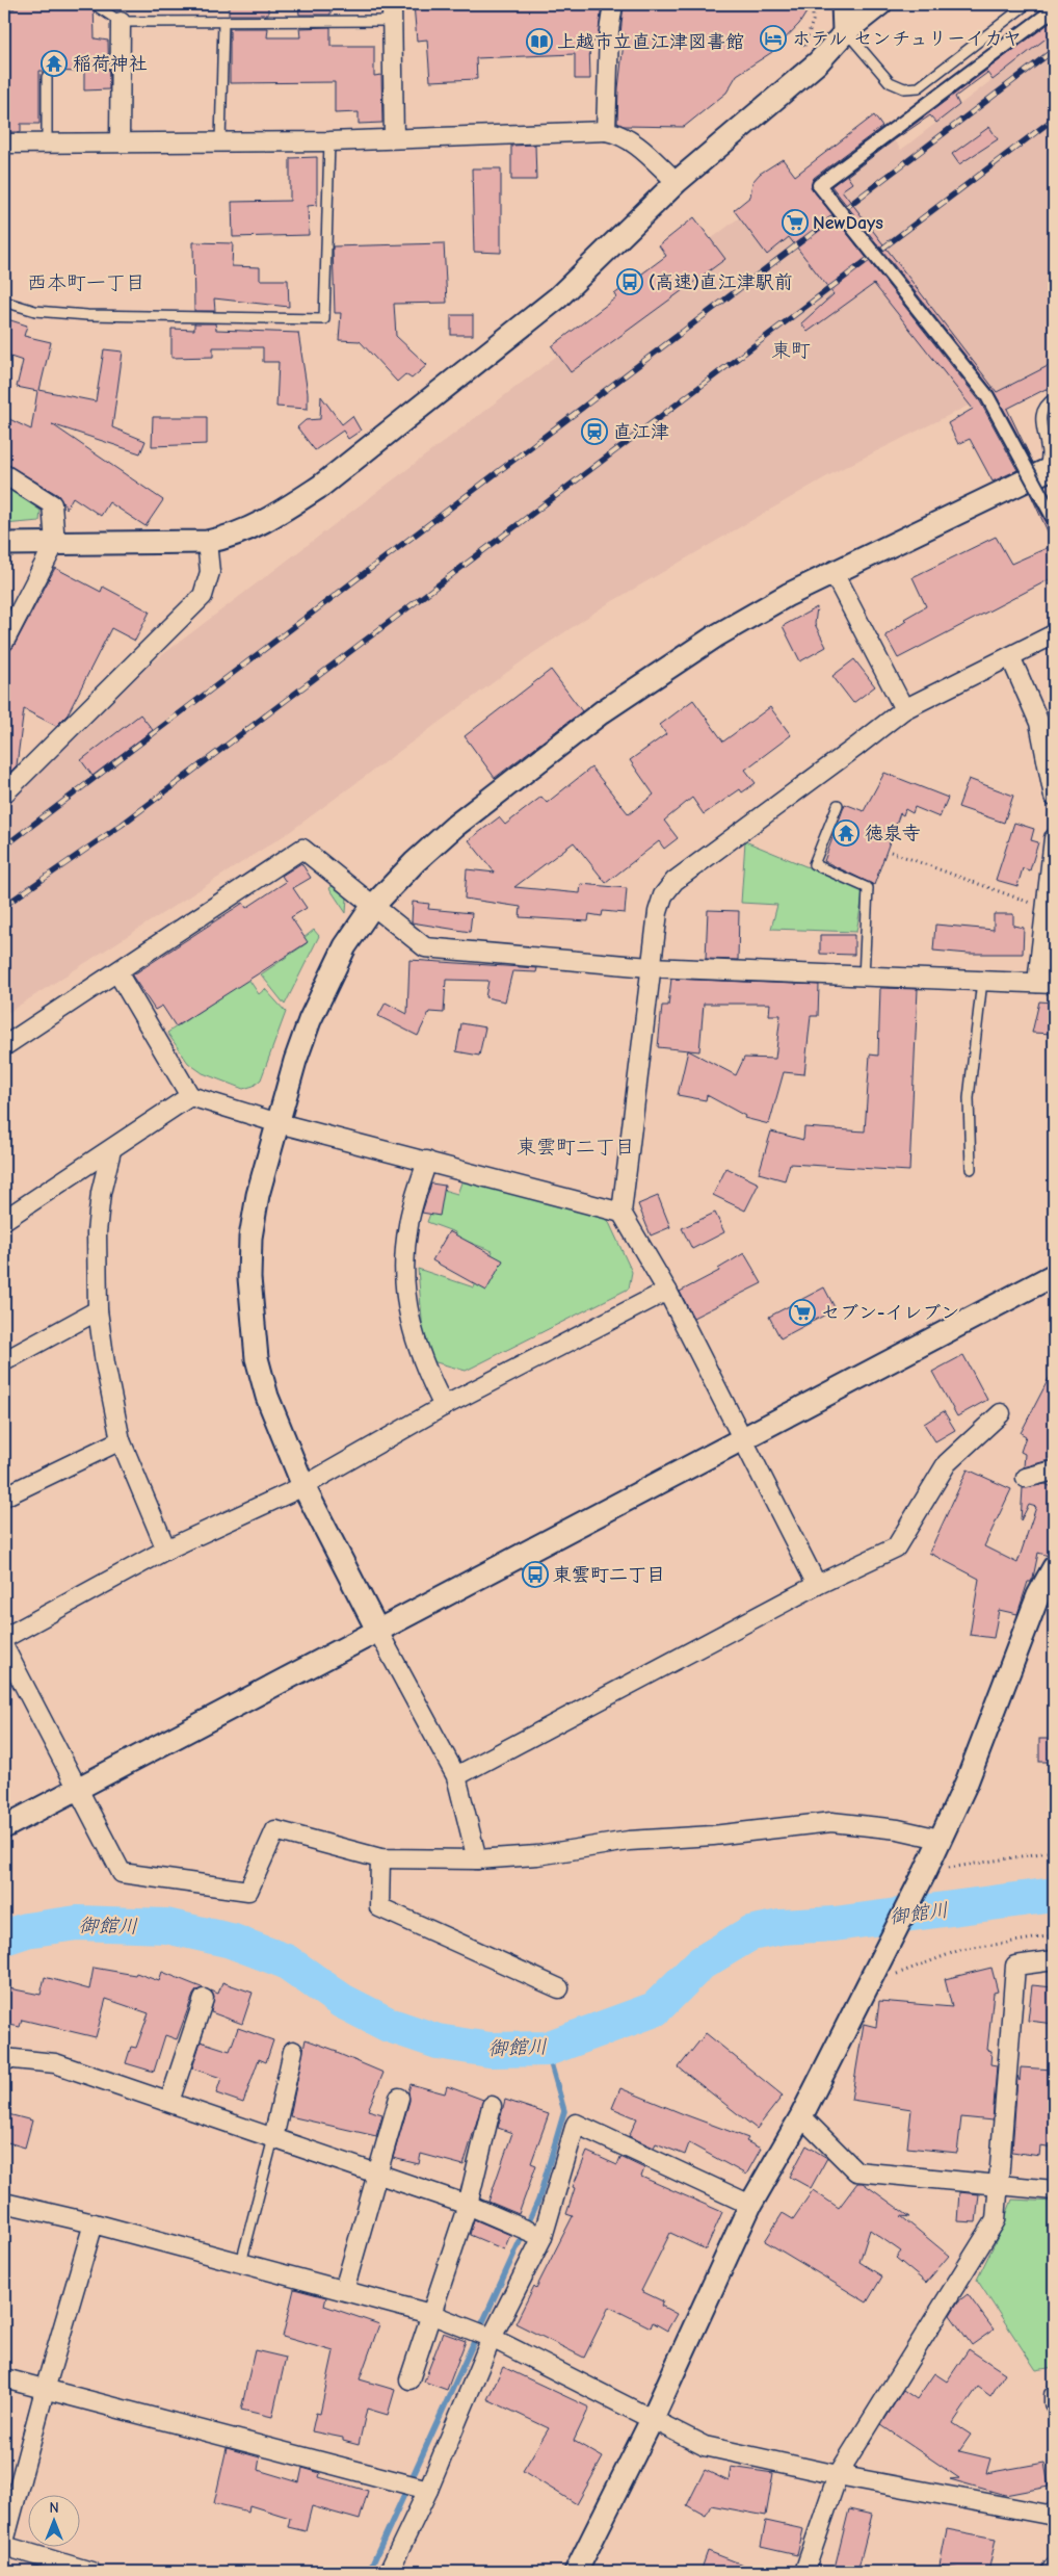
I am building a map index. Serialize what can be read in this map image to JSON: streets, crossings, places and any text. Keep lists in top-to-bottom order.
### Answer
{
  "districts": ["西本町一丁目", "東町", "東雲町二丁目"],
  "water": ["御館川"],
  "places": {
    "hotel": ["ホテル センチュリーイカヤ"],
    "library": ["上越市立直江津図書館"],
    "temple": ["稲荷神社", "徳泉寺"],
    "supermarket": ["NewDays", "セブン-イレブン"],
    "bus stop": ["(高速)直江津駅前", "東雲町二丁目"],
    "station": ["直江津"]
  },
  "north": "top"
}
